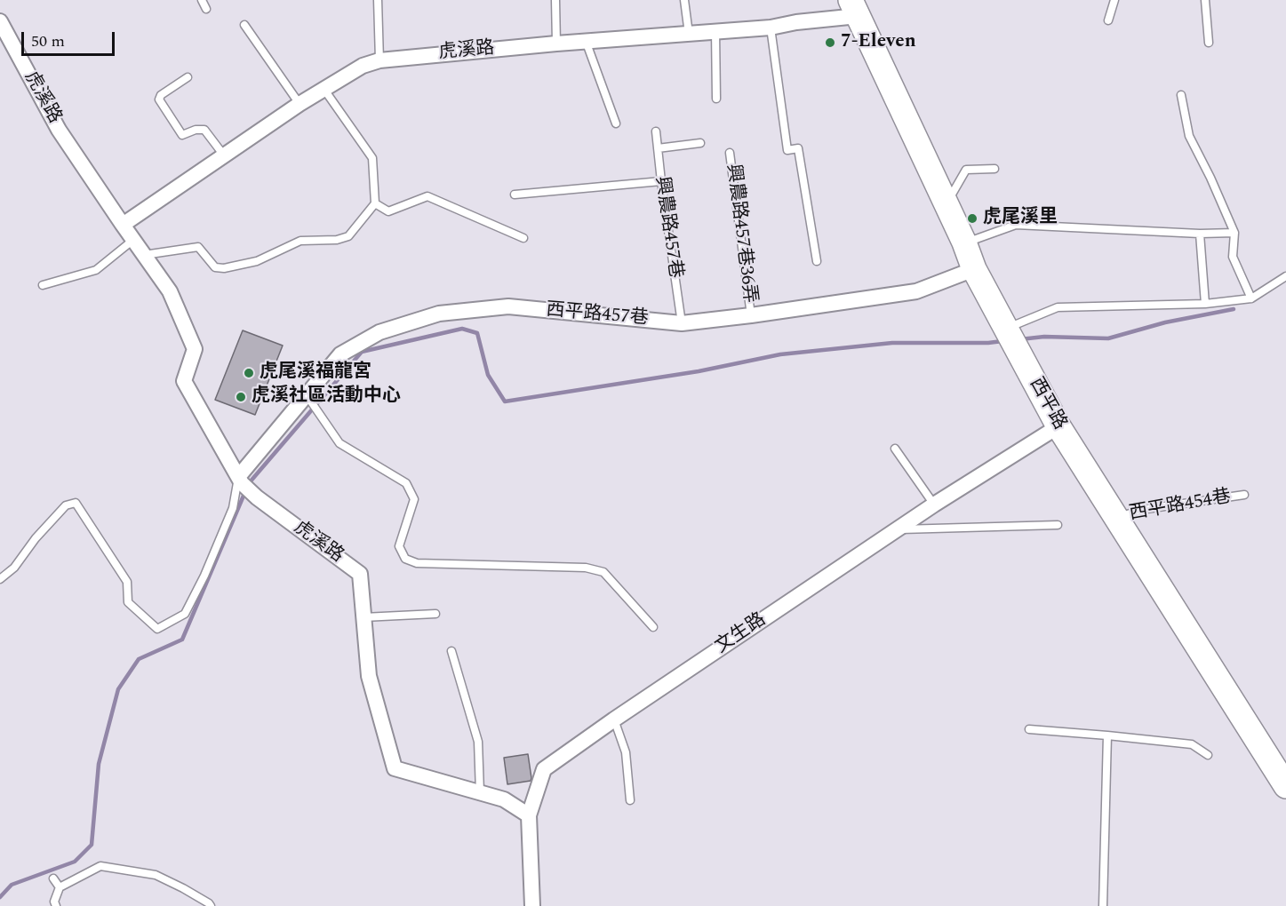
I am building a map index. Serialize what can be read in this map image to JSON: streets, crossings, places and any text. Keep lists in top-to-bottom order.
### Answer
{
  "streets": {
    "main road": ["西平路"],
    "street": ["虎溪路", "西平路457巷", "文生路"],
    "lane": ["興農路457巷", "興農路457巷36弄", "西平路454巷"]
  },
  "crossings": [
    ["虎溪路", "西平路457巷"],
    ["虎溪路", "西平路"],
    ["虎溪路", "文生路"],
    ["興農路457巷", "西平路457巷"],
    ["興農路457巷36弄", "西平路457巷"],
    ["西平路457巷", "西平路"],
    ["西平路", "西平路454巷"],
    ["西平路", "文生路"]
  ],
  "places": [
    "7-Eleven",
    "虎尾溪里",
    "虎尾溪福龍宮",
    "虎溪社區活動中心"
  ],
  "scale_bar": "50 m"
}
